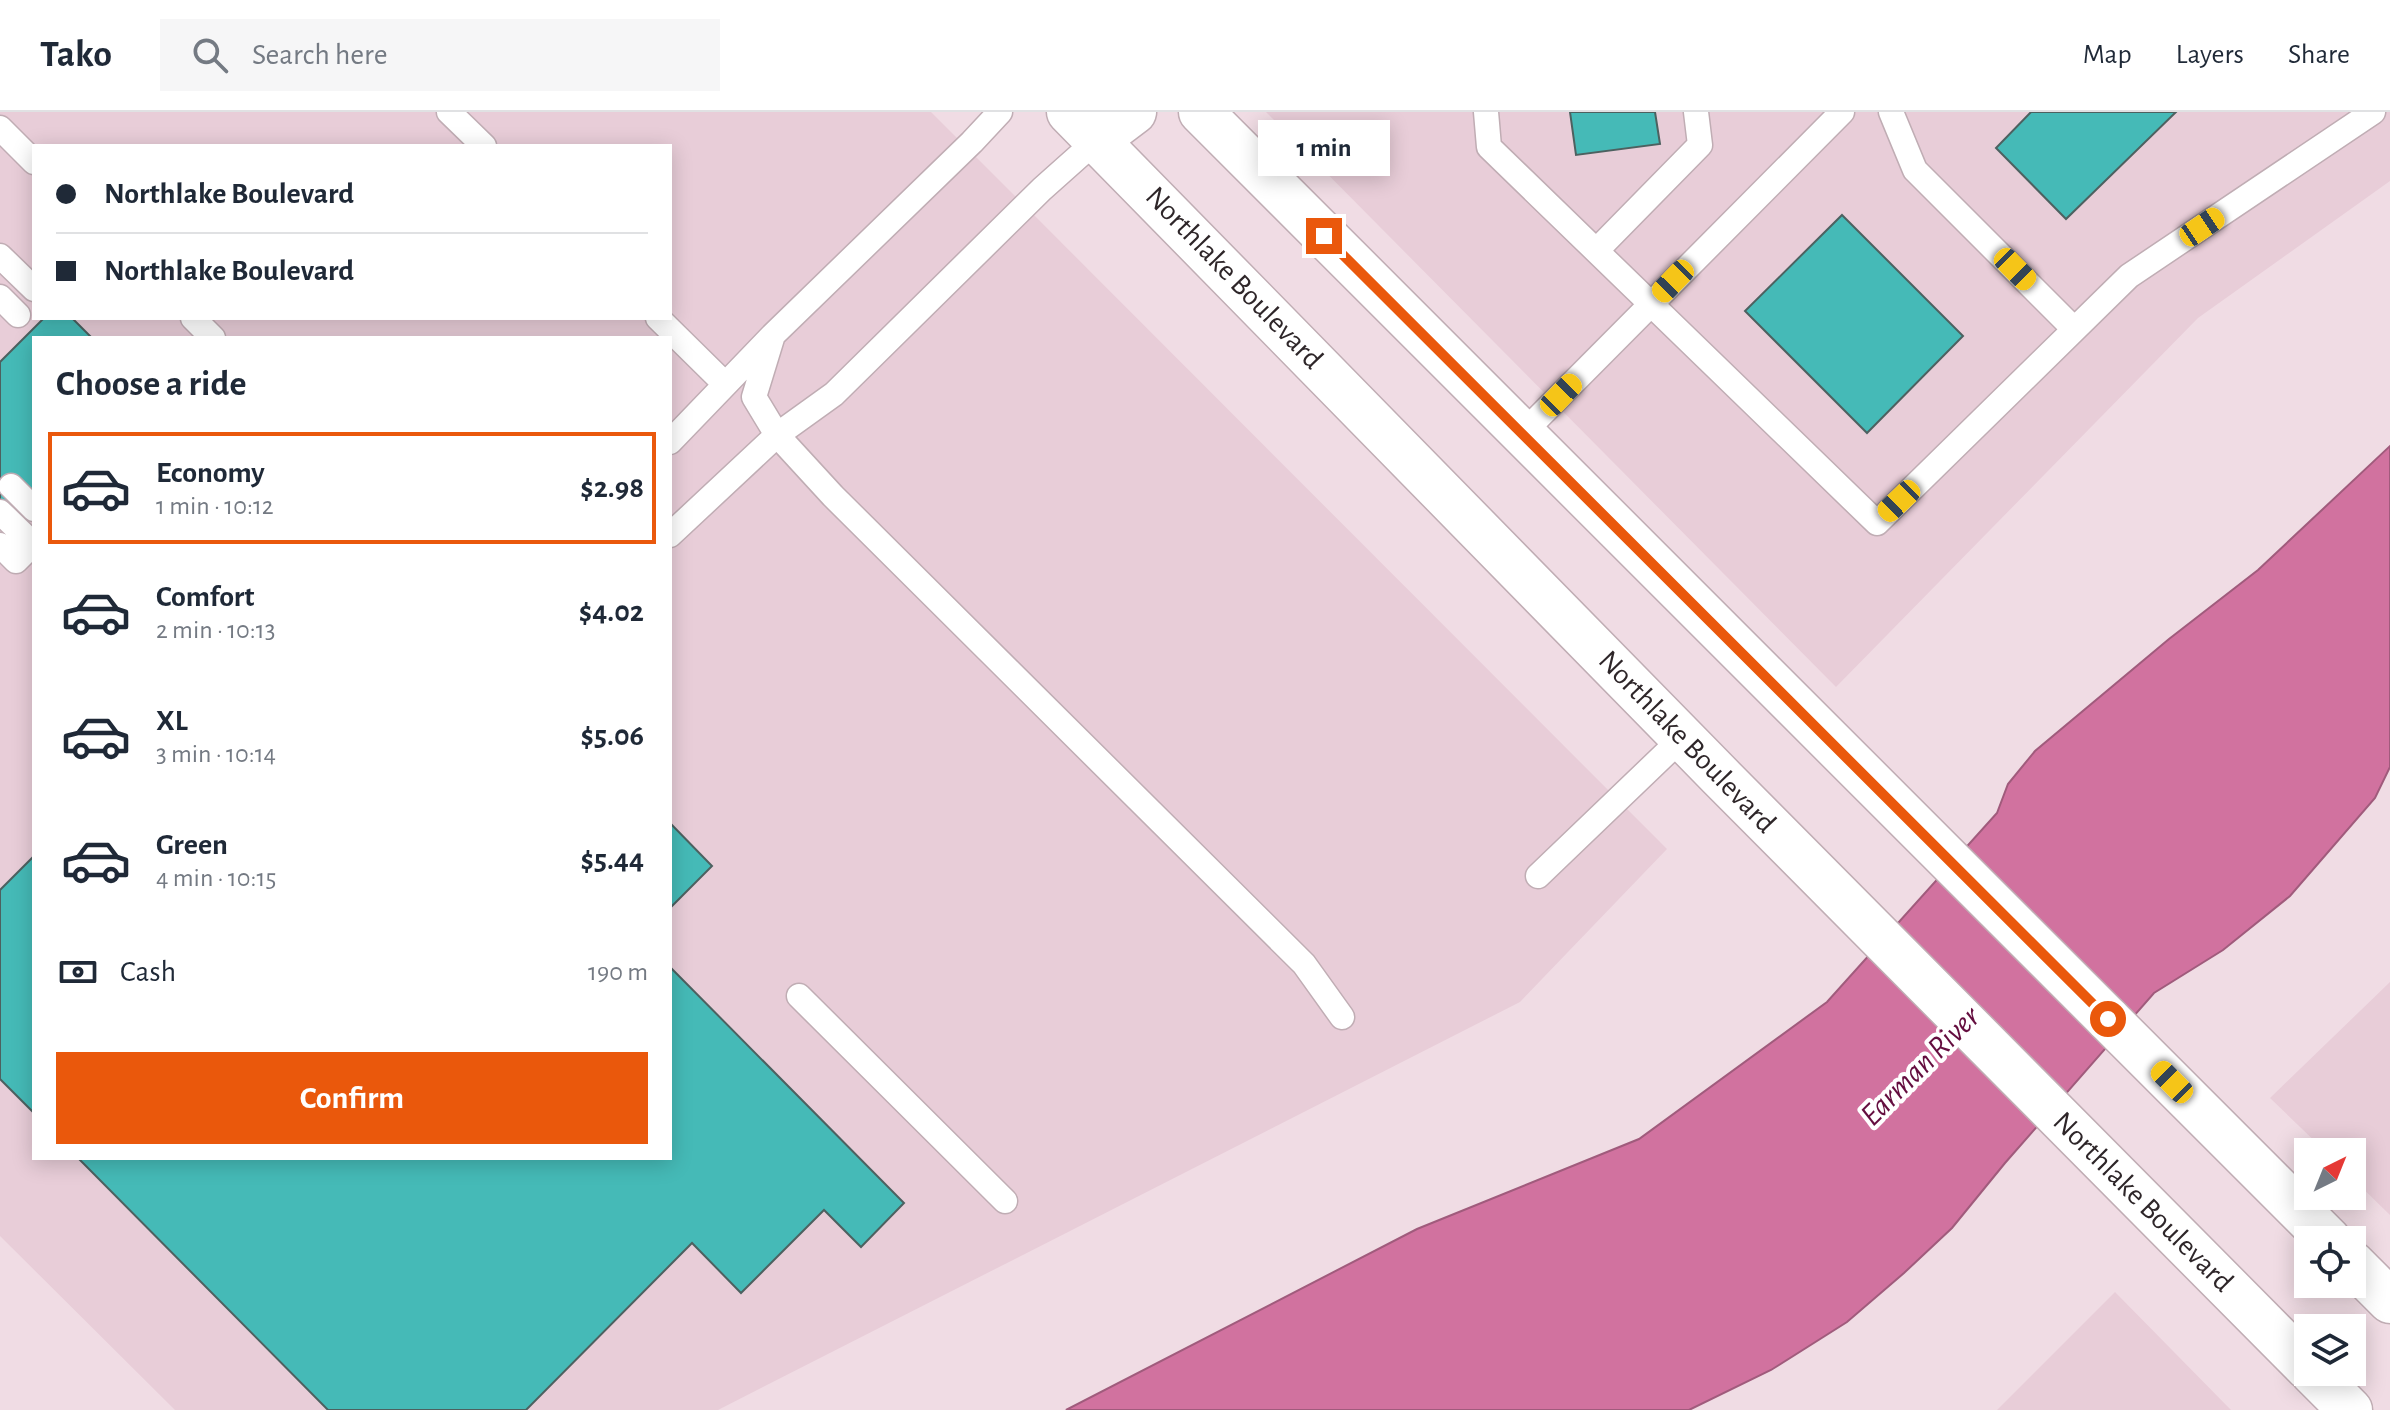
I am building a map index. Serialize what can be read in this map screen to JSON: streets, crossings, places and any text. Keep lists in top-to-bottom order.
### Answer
{
  "streets": {
    "main road": ["Northlake Boulevard"]
  },
  "water": ["Earman River"],
  "north": "top right",
  "page": {
    "header": "Tako",
    "search": "Search here",
    "nav": ["Map", "Layers", "Share"],
    "bubble": "1 min",
    "banner": ["Northlake Boulevard", "Northlake Boulevard"],
    "heading": "Choose a ride",
    "list": [
      {
        "name": "Economy",
        "note": "1 min · 10:12",
        "value": "$2.98"
      },
      {
        "name": "Comfort",
        "note": "2 min · 10:13",
        "value": "$4.02"
      },
      {
        "name": "XL",
        "note": "3 min · 10:14",
        "value": "$5.06"
      },
      {
        "name": "Green",
        "note": "4 min · 10:15",
        "value": "$5.44"
      }
    ],
    "pay": ["Cash", "190 m"],
    "buttons": "Confirm"
  }
}
